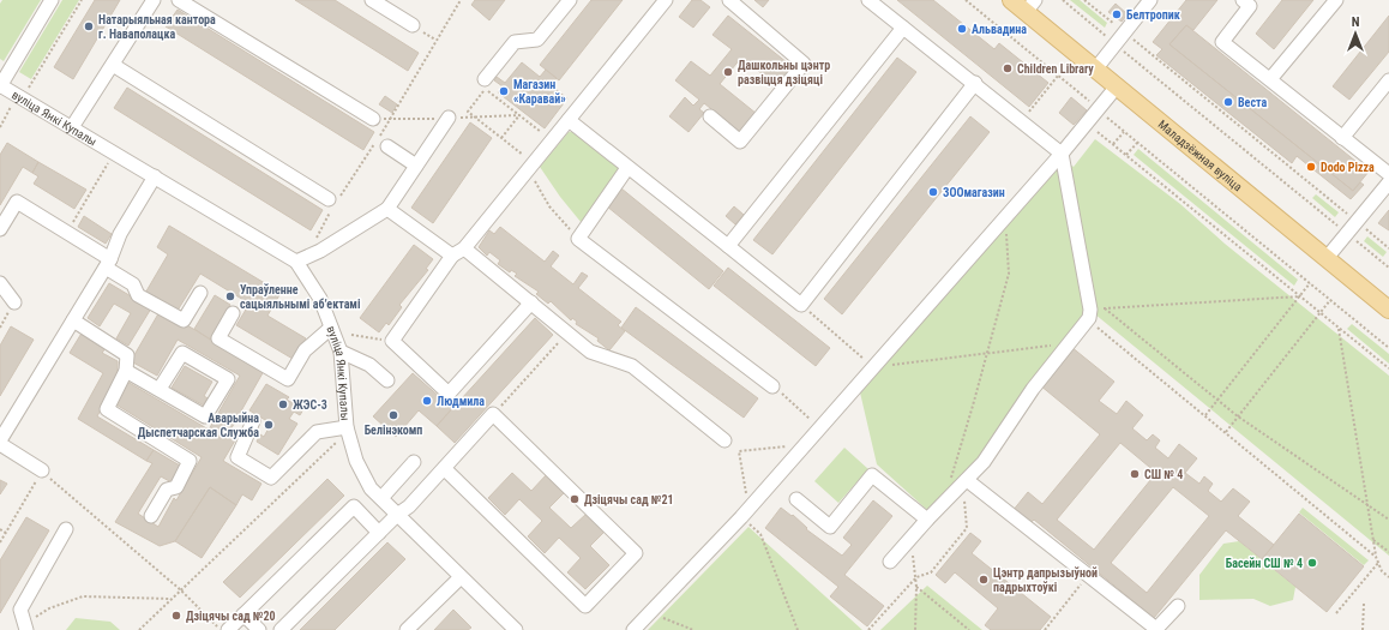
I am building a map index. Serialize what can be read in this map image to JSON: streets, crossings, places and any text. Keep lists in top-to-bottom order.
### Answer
{
  "streets": {
    "main road": ["Маладзёжная вуліца"],
    "street": ["вуліца Янкі Купалы"]
  },
  "places": [
    "Белтропик",
    "Натарыяльная кантора г. Наваполацка",
    "Альвадина",
    "Children Library",
    "Дашкольны цэнтр развіцця дзіцяці",
    "Магазин «Каравай»",
    "Веста",
    "Dodo Pizza",
    "ЗООмагазин",
    "Упраўленне сацыяльнымі абʼектамі",
    "Людмила",
    "ЖЭС-3",
    "Белінэкомп",
    "Аварыйна Дыспетчарская Служба",
    "СШ № 4",
    "Дзіцячы сад №21",
    "Басейн СШ № 4",
    "Цэнтр дапрызыўной падрыхтоўкі",
    "Дзіцячы сад №20"
  ],
  "north": "top"
}
